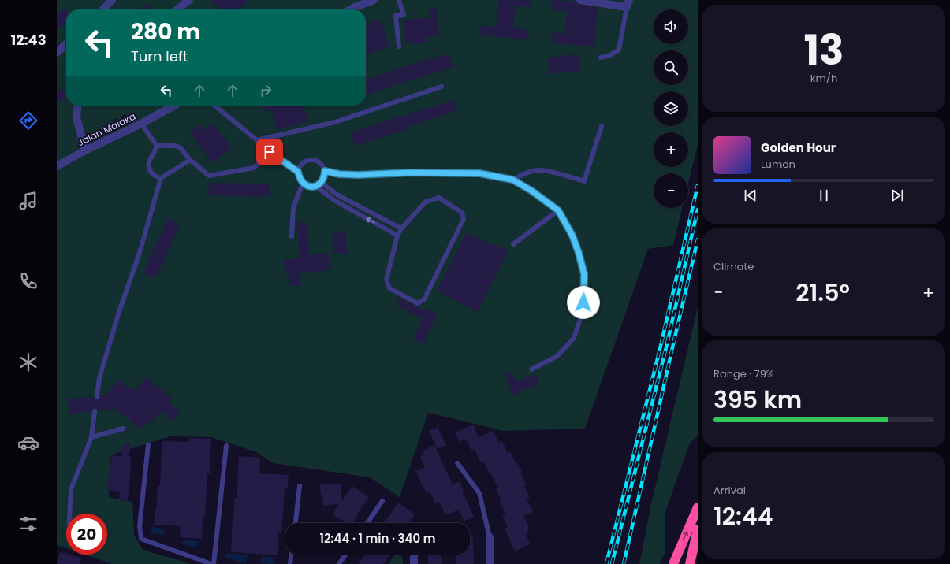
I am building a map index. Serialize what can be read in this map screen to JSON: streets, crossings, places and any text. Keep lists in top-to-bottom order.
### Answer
{
  "streets": {
    "street": ["Jalan Malaka"]
  },
  "page": {
    "tabs": "12:43",
    "tile": [
      ["13", "km/h"],
      "Climate",
      ["Range · 79%", "395 km"],
      ["Arrival", "12:44"]
    ],
    "map_buttons": ["+", "−"],
    "turn": ["280 m", "Turn left"],
    "song": ["Golden Hour", "Lumen"],
    "heat": ["−", "21.5°", "+"],
    "limit": "20",
    "trip": "12:44 · 1 min · 340 m"
  }
}
